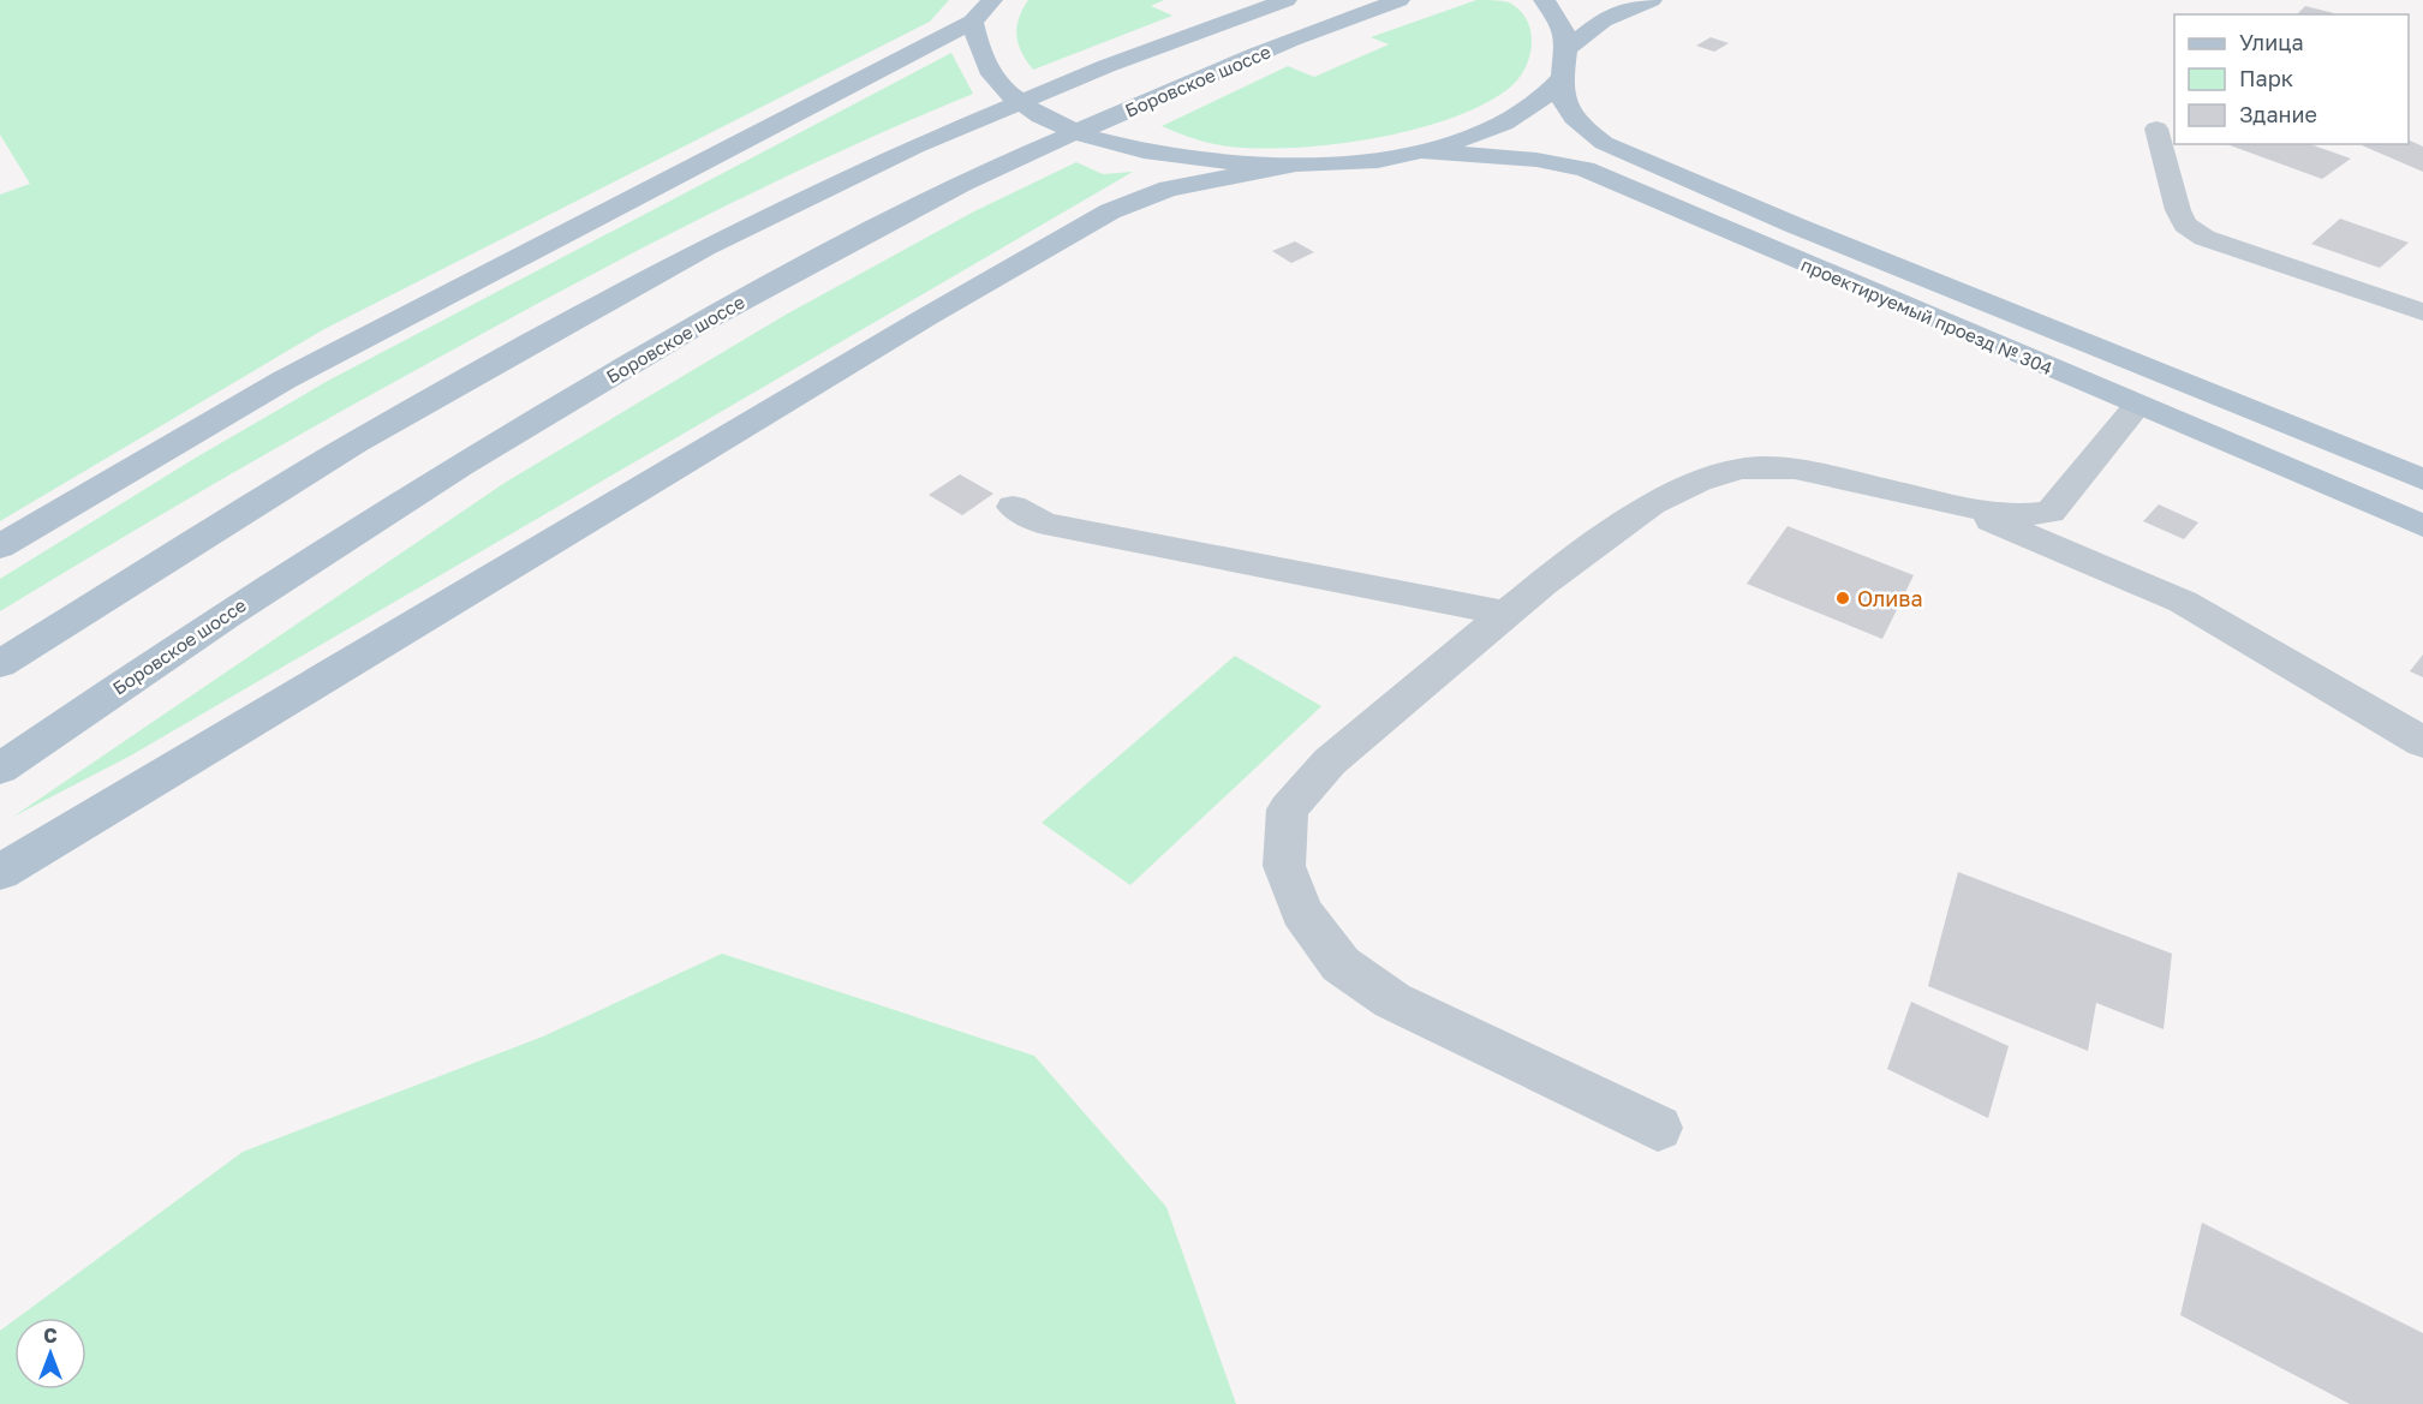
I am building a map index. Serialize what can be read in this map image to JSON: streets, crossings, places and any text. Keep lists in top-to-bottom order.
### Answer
{
  "streets": {
    "main road": ["Боровское шоссе", "проектируемый проезд № 304"]
  },
  "places": ["Олива"],
  "legend": ["Улица", "Парк", "Здание"],
  "north": "top"
}
